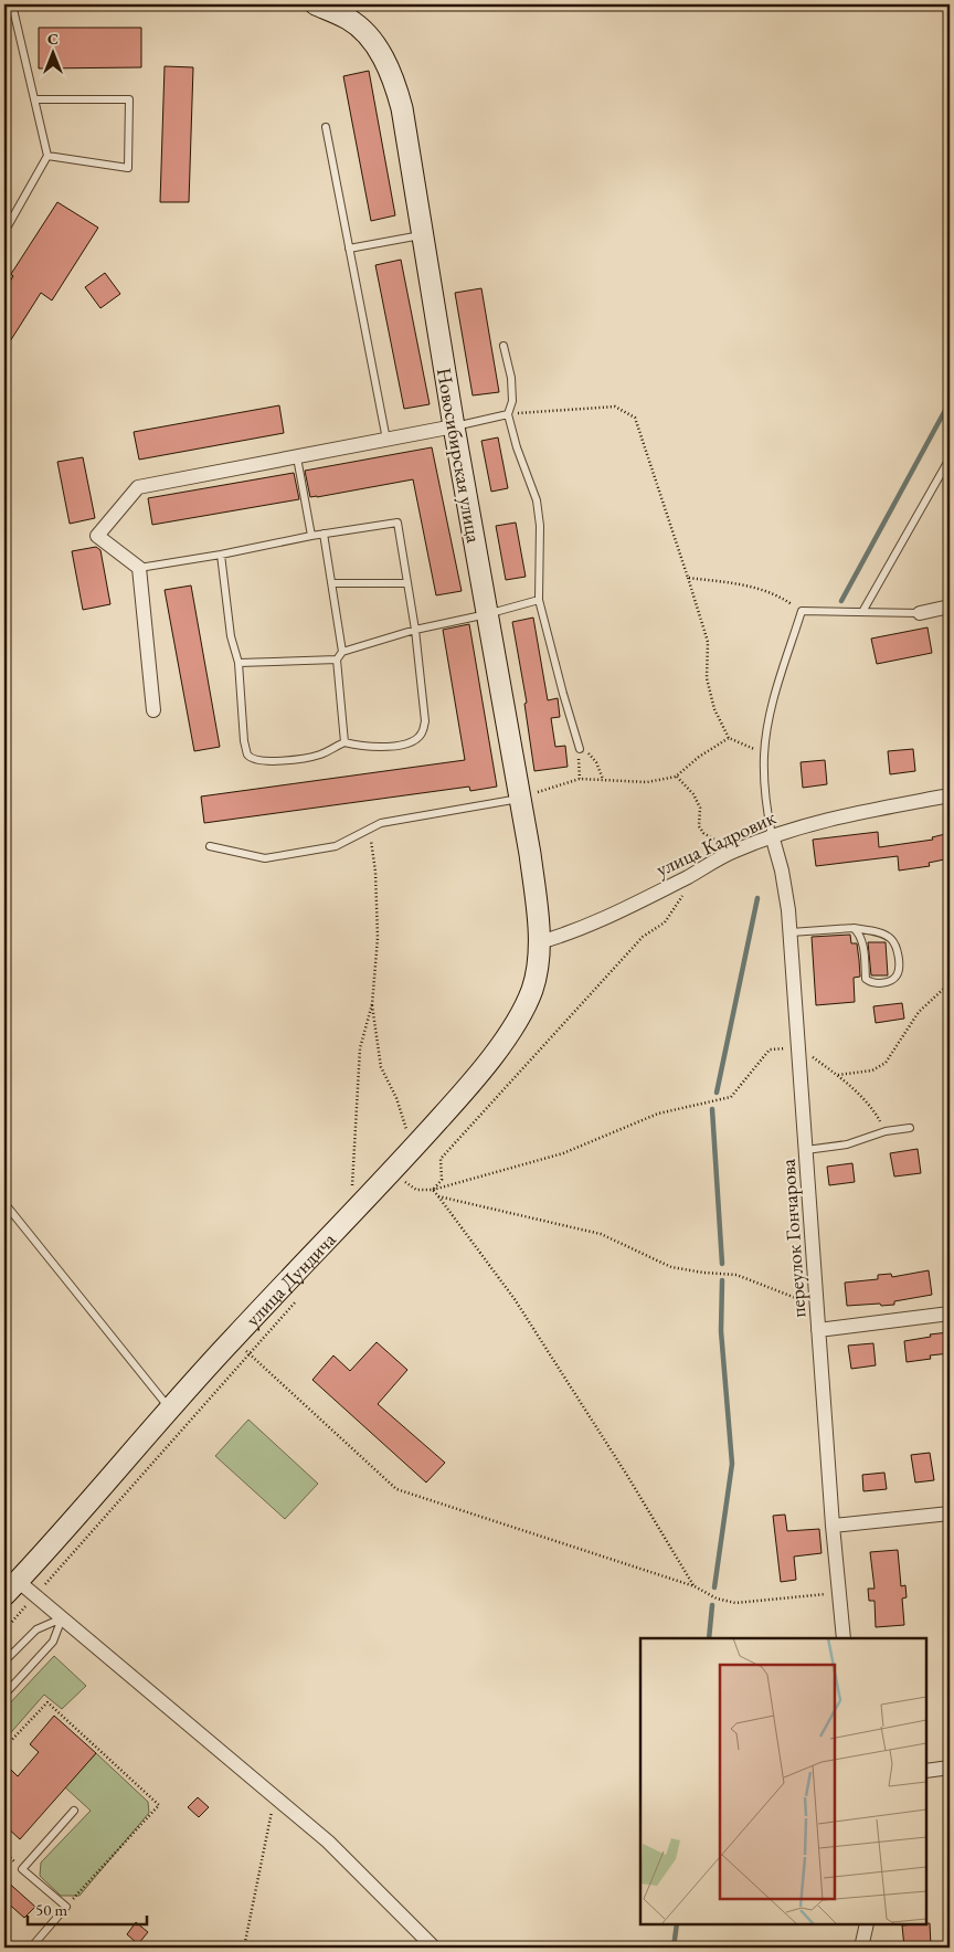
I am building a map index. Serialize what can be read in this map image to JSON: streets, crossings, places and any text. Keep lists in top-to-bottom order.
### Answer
{
  "streets": {
    "main road": ["Новосибирская улица", "улица Дундича"],
    "street": ["улица Кадровик", "переулок Гончарова"]
  },
  "crossings": [
    ["Новосибирская улица", "улица Кадровик"],
    ["Новосибирская улица", "улица Дундича"],
    ["улица Кадровик", "переулок Гончарова"],
    ["улица Кадровик", "улица Дундича"]
  ],
  "scale_bar": "50 m",
  "north": "top"
}
